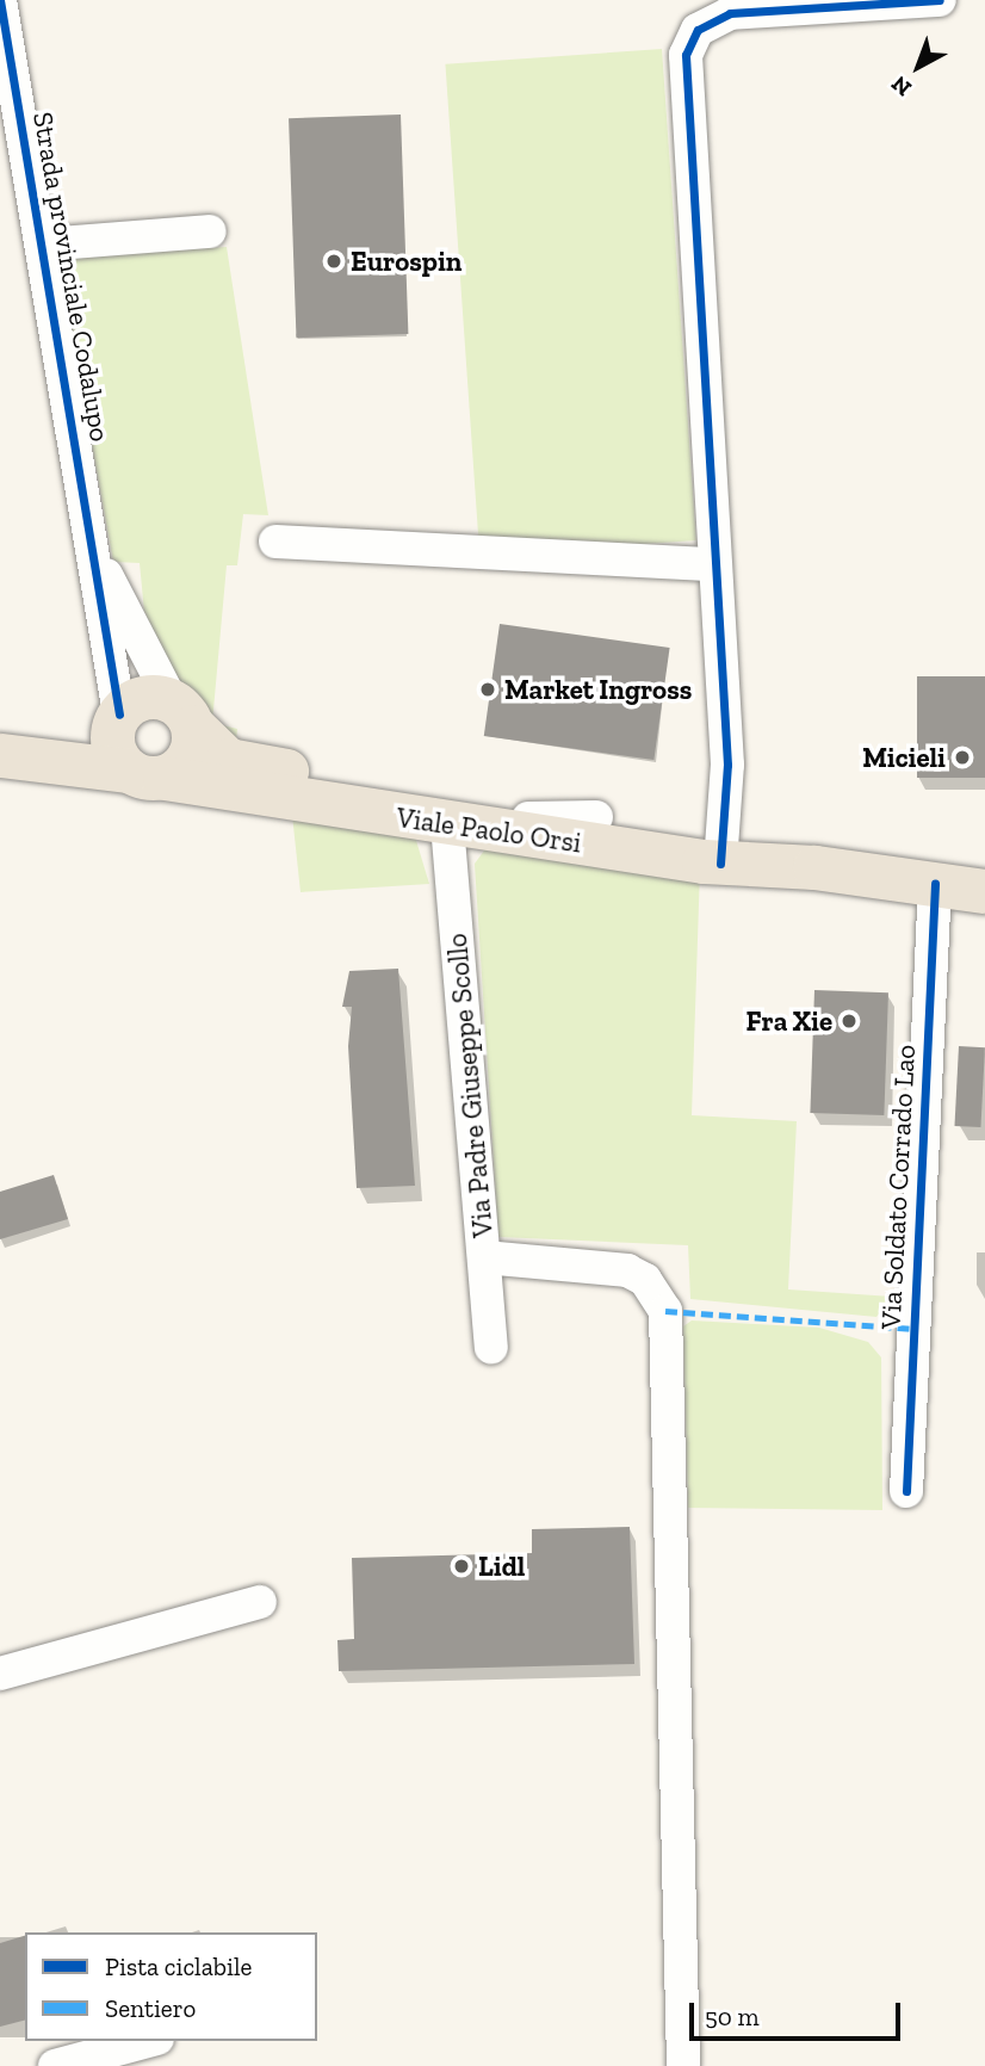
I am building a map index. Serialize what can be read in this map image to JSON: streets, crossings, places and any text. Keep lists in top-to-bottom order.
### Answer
{
  "streets": {
    "main road": ["Viale Paolo Orsi"],
    "street": ["Strada provinciale Codalupo", "Via Padre Giuseppe Scollo", "Via Soldato Corrado Lao"]
  },
  "crossings": [
    ["Strada provinciale Codalupo", "Viale Paolo Orsi"],
    ["Viale Paolo Orsi", "Via Padre Giuseppe Scollo"],
    ["Viale Paolo Orsi", "Via Soldato Corrado Lao"]
  ],
  "places": [
    "Eurospin",
    "Market Ingross",
    "Micieli",
    "Fra Xie",
    "Lidl"
  ],
  "legend": ["Pista ciclabile", "Sentiero"],
  "scale_bar": "50 m",
  "north": "bottom left"
}
